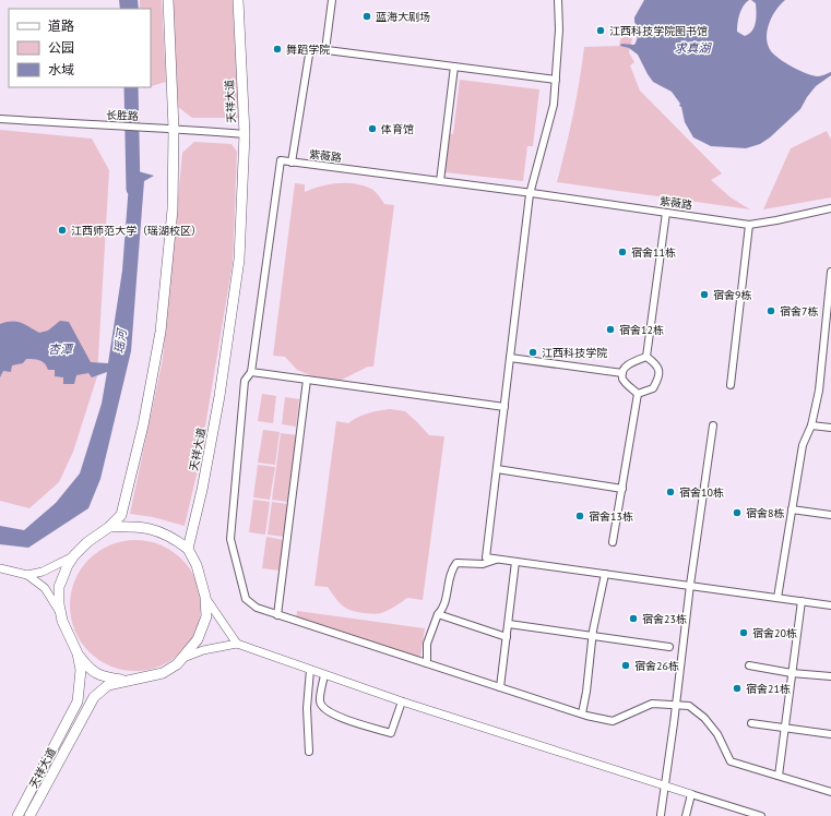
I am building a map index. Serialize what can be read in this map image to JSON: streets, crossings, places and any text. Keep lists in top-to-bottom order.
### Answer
{
  "streets": {
    "main road": ["天祥大道"],
    "street": ["长胜路", "紫薇路"]
  },
  "crossings": [
    ["天祥大道", "长胜路"]
  ],
  "water": ["求真湖", "瑶河", "杏潭"],
  "places": [
    "蓝海大剧场",
    "江西科技学院图书馆",
    "舞蹈学院",
    "体育馆",
    "江西师范大学（瑶湖校区）",
    "宿舍11栋",
    "宿舍9栋",
    "宿舍7栋",
    "宿舍12栋",
    "江西科技学院",
    "宿舍10栋",
    "宿舍8栋",
    "宿舍13栋",
    "宿舍23栋",
    "宿舍20栋",
    "宿舍26栋",
    "宿舍21栋"
  ],
  "legend": ["道路", "公园", "水域"]
}
